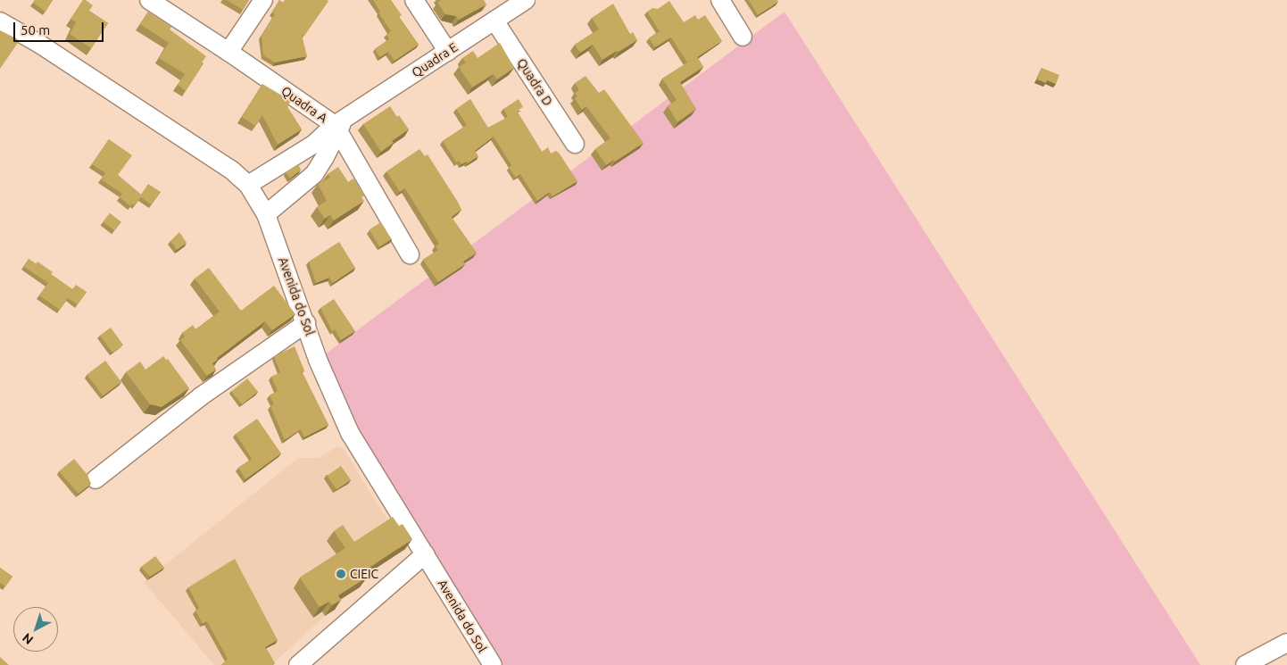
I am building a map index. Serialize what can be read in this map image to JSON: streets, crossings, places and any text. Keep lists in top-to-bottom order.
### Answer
{
  "streets": {
    "street": [
      "Quadra E",
      "Quadra D",
      "Quadra A",
      "Avenida do Sol"
    ]
  },
  "crossings": [
    ["Quadra E", "Quadra D"],
    ["Quadra E", "Quadra A"],
    ["Quadra E", "Avenida do Sol"]
  ],
  "places": ["CIEIC"],
  "scale_bar": "50 m",
  "north": "bottom left"
}
